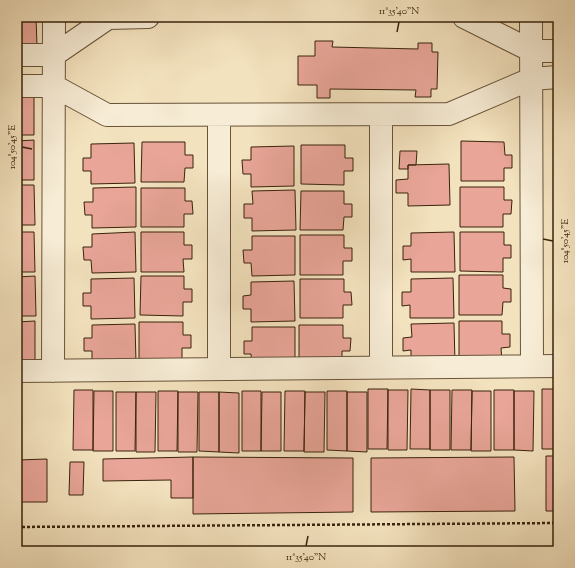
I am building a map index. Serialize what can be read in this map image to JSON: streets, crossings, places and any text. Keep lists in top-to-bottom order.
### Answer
{
  "coordinates": ["11°35'40\"N", "104°50'45\"E"]
}
